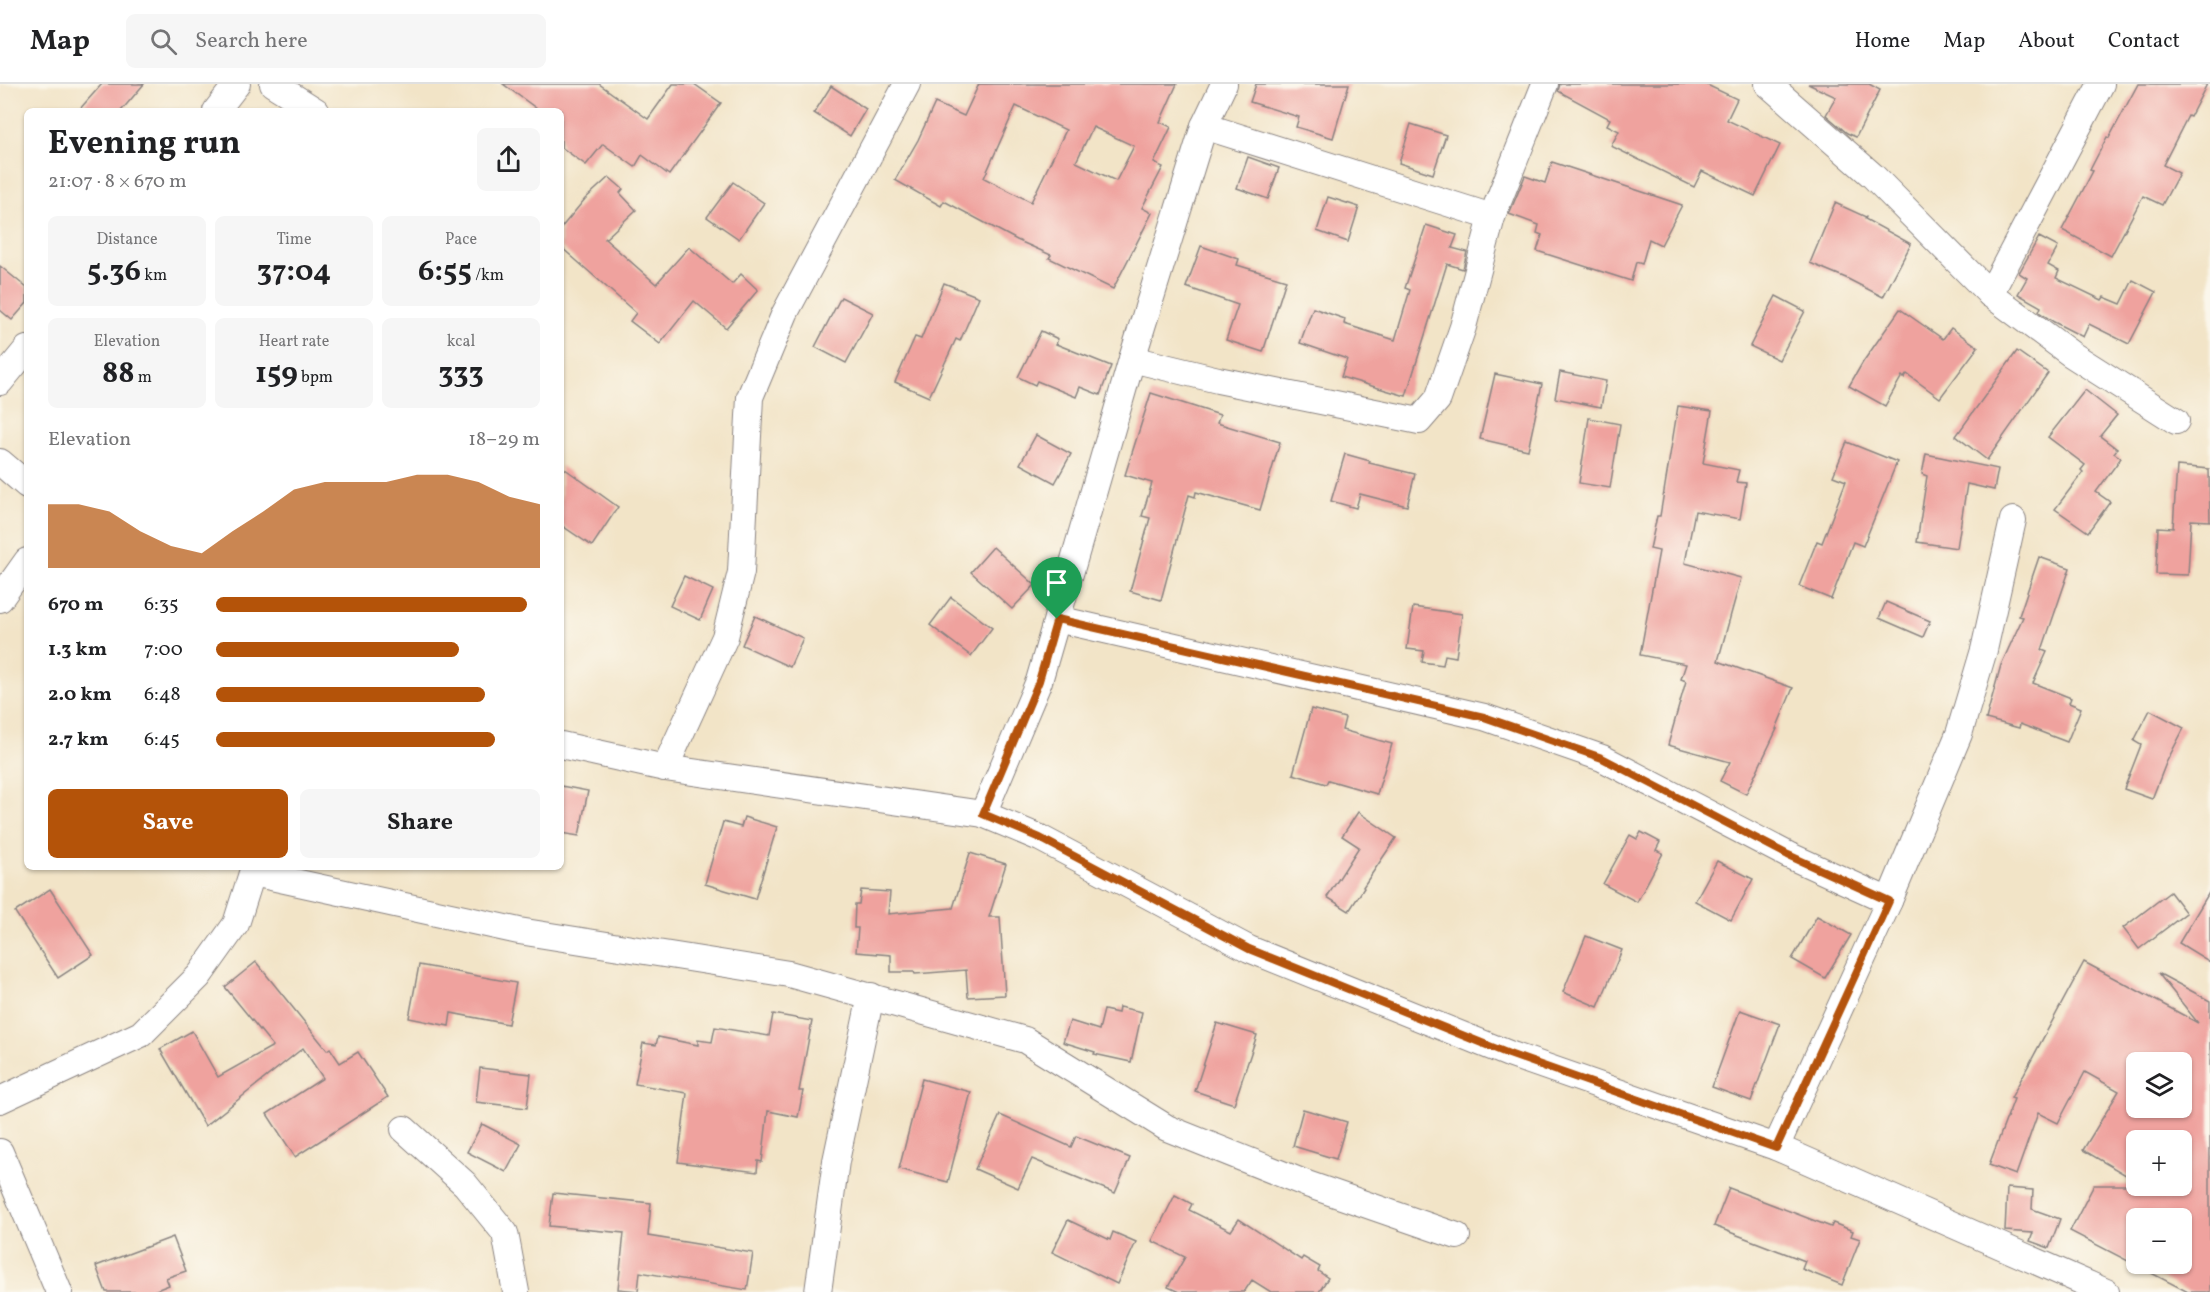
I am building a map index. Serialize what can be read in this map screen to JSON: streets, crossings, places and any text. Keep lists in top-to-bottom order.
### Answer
{
  "page": {
    "header": "Map",
    "search": "Search here",
    "nav": [
      "Home",
      "Map",
      "About",
      "Contact"
    ],
    "heading": ["Evening run", "21:07 · 8 × 670 m"],
    "stats": [
      ["Distance", "5.36 km"],
      ["Time", "37:04"],
      ["Pace", "6:55 /km"],
      ["Elevation", "88 m"],
      ["Heart rate", "159 bpm"],
      ["kcal", "333"]
    ],
    "chart": ["Elevation", "18–29 m"],
    "list": [
      {
        "name": "670 m",
        "note": "6:35"
      },
      {
        "name": "1.3 km",
        "note": "7:00"
      },
      {
        "name": "2.0 km",
        "note": "6:48"
      },
      {
        "name": "2.7 km",
        "note": "6:45"
      }
    ],
    "buttons": ["Save", "Share"],
    "map_buttons": ["+", "−"]
  }
}
